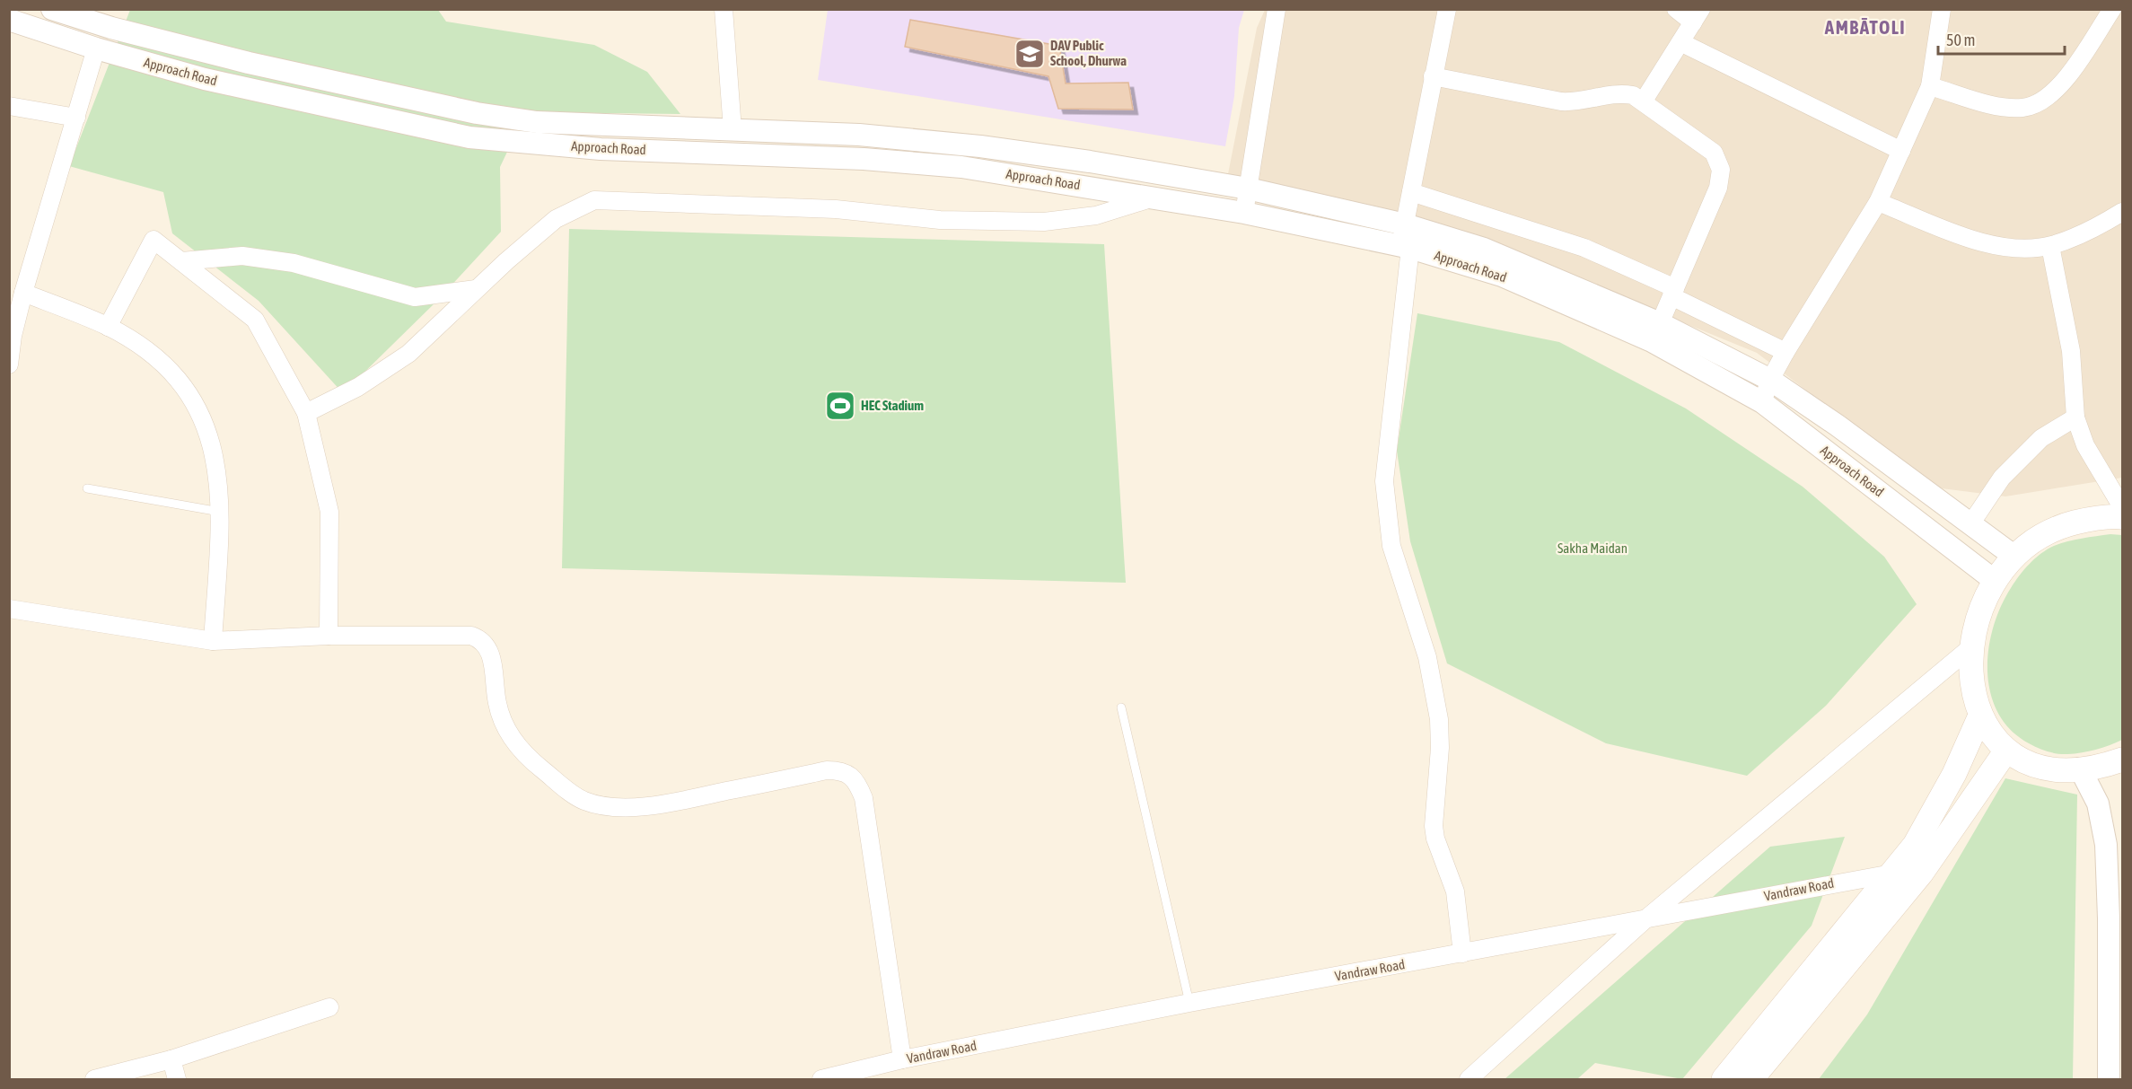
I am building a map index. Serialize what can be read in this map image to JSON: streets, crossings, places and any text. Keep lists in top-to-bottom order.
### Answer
{
  "streets": {
    "street": ["Approach Road", "Vandraw Road"]
  },
  "districts": ["AMBĀTOLI"],
  "parks": ["Sakha Maidan"],
  "places": {
    "school or university": ["DAV Public School, Dhurwa"],
    "sports": ["HEC Stadium"]
  },
  "scale_bar": "50 m"
}
